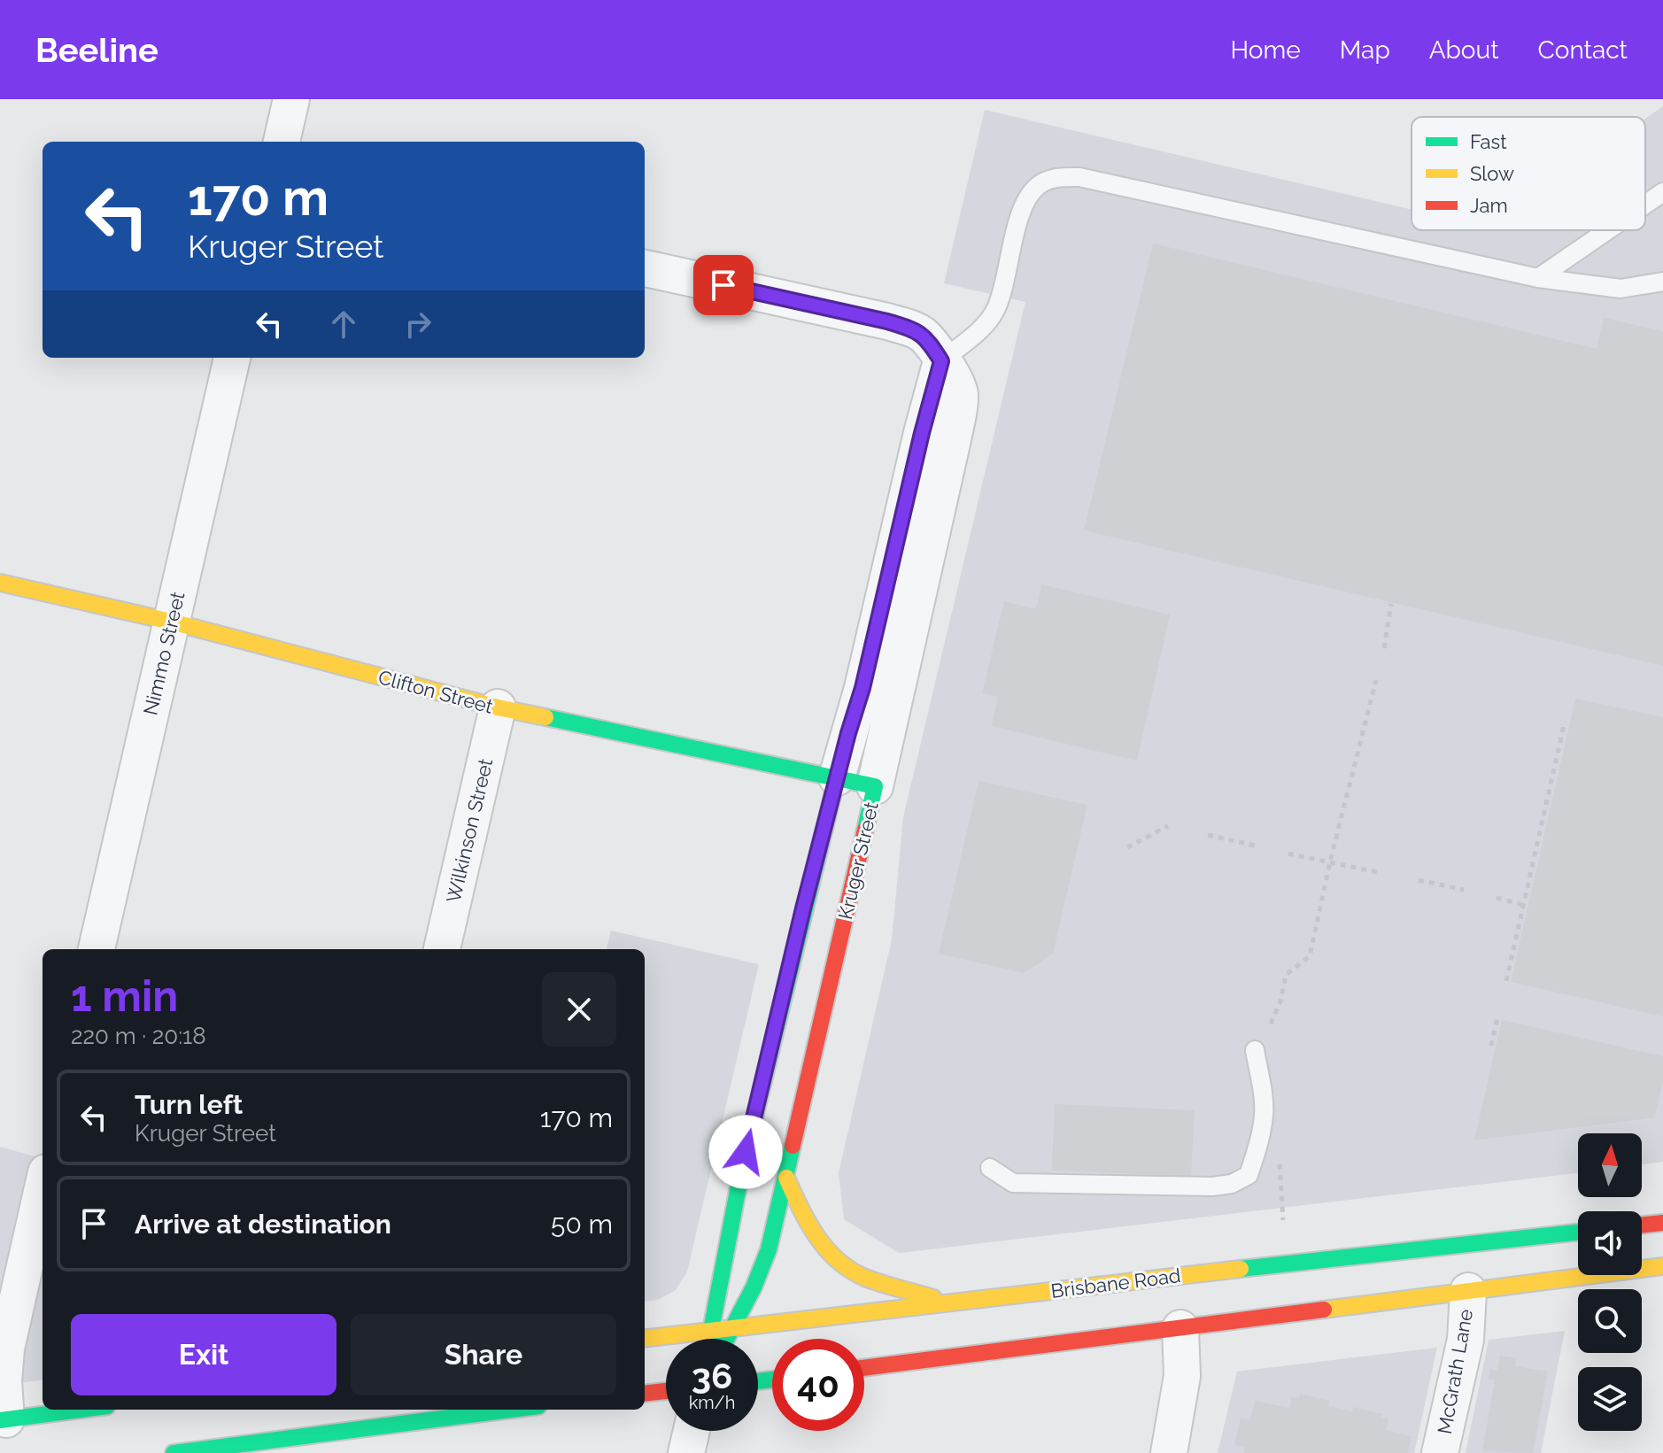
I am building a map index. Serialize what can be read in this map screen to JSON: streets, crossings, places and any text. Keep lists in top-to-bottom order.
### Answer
{
  "streets": {
    "main road": ["Clifton Street", "Kruger Street", "Brisbane Road"],
    "street": ["Nimmo Street", "Wilkinson Street", "McGrath Lane"]
  },
  "crossings": [
    ["Nimmo Street", "Clifton Street"],
    ["Clifton Street", "Wilkinson Street"],
    ["Clifton Street", "Kruger Street"],
    ["Kruger Street", "Brisbane Road"]
  ],
  "legend": ["Fast", "Slow", "Jam"],
  "north": "top",
  "page": {
    "header": "Beeline",
    "nav": [
      "Home",
      "Map",
      "About",
      "Contact"
    ],
    "turn": ["170 m", "Kruger Street"],
    "heading": ["1 min", "220 m · 20:18"],
    "list": [
      {
        "name": "Turn left",
        "note": "Kruger Street",
        "value": "170 m"
      },
      {
        "name": "Arrive at destination",
        "value": "50 m"
      }
    ],
    "buttons": ["Exit", "Share"],
    "speed": "36 km/h",
    "limit": "40"
  }
}
